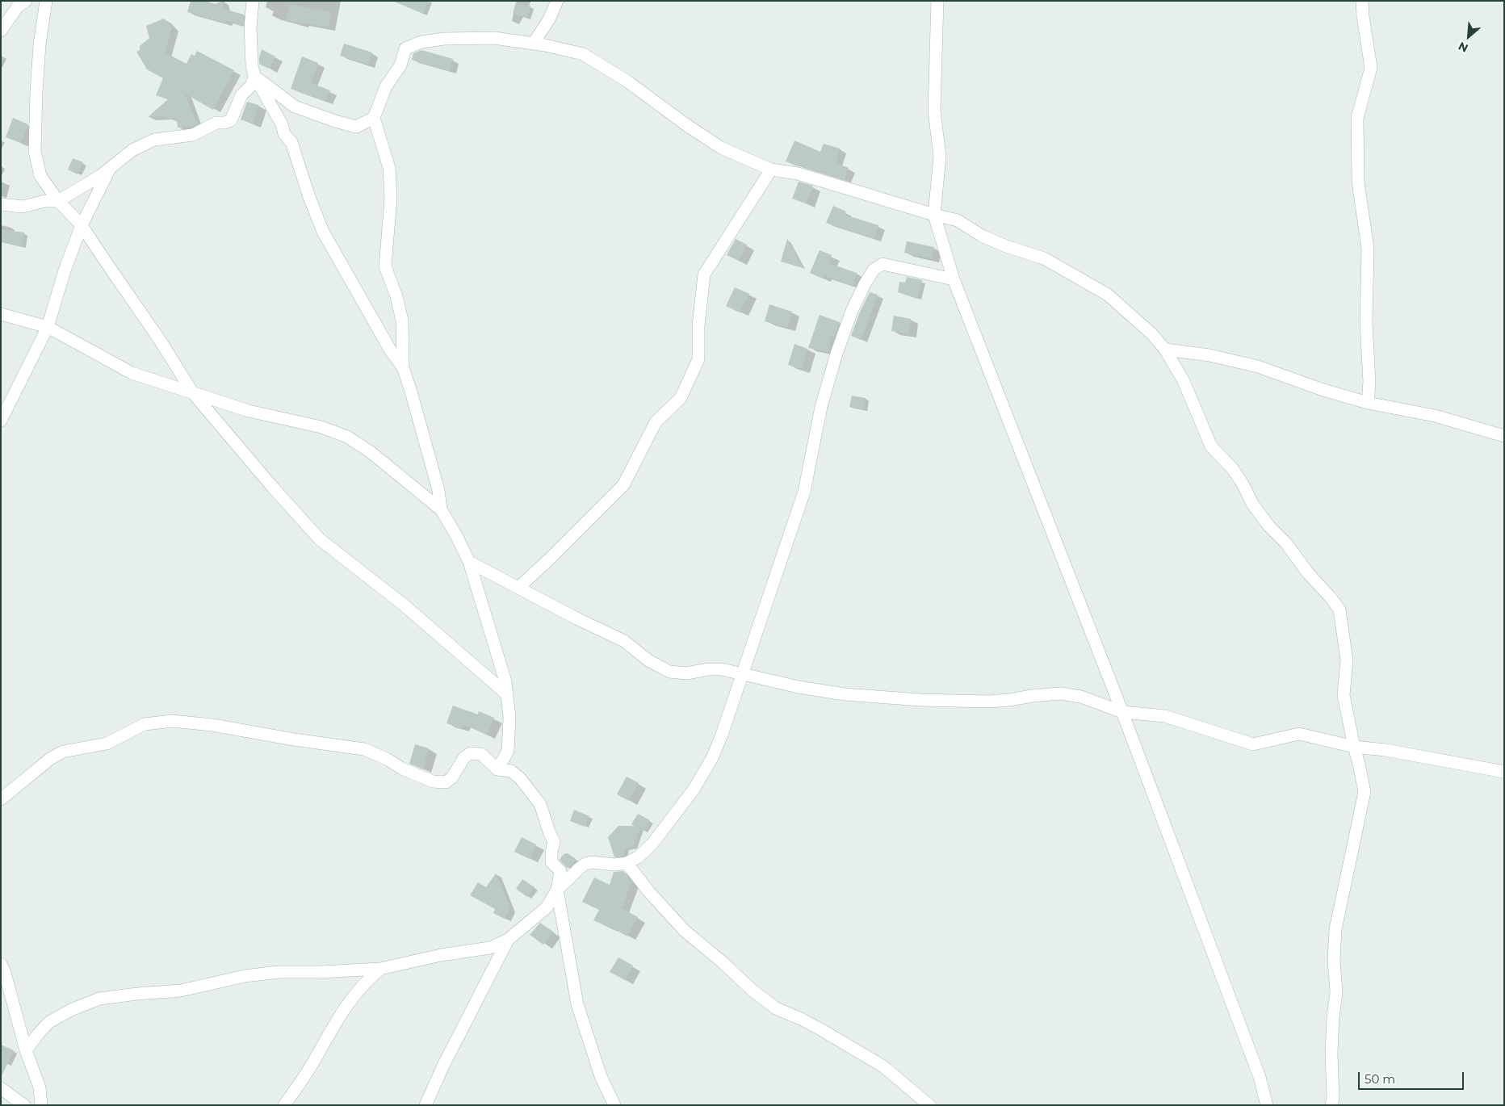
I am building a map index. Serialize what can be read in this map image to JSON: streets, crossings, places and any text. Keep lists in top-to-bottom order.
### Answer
{
  "scale_bar": "50 m",
  "north": "bottom left"
}
